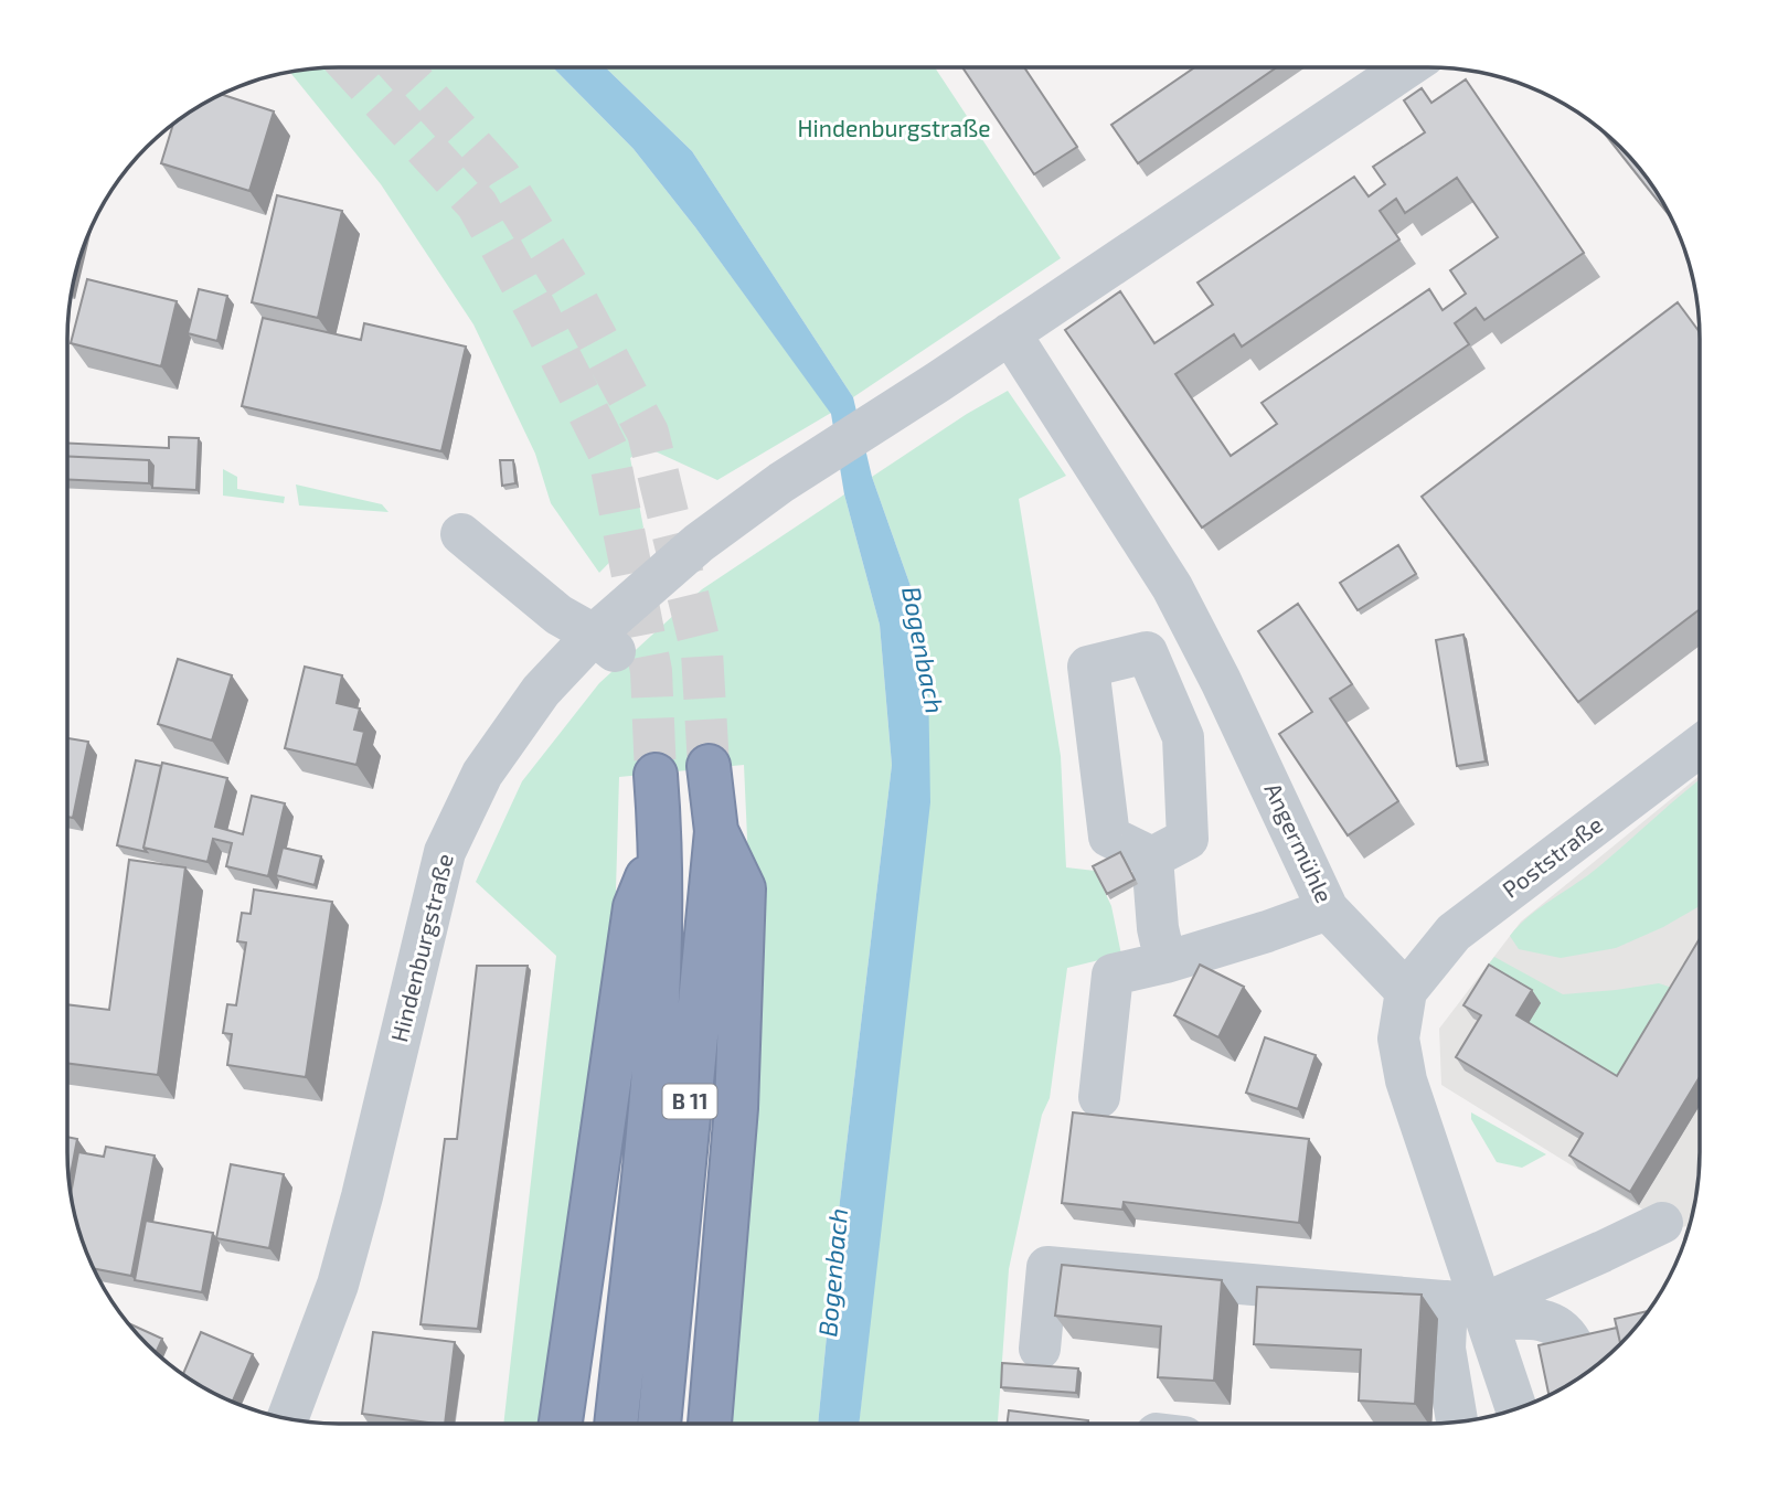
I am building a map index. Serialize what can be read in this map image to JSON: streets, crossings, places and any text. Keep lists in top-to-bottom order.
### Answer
{
  "streets": {
    "highway": ["B 11"],
    "street": ["Angermühle", "Poststraße", "Hindenburgstraße"]
  },
  "crossings": [
    ["Angermühle", "Poststraße"],
    ["Angermühle", "Hindenburgstraße"]
  ],
  "water": ["Bogenbach"],
  "parks": ["Hindenburgstraße"]
}
